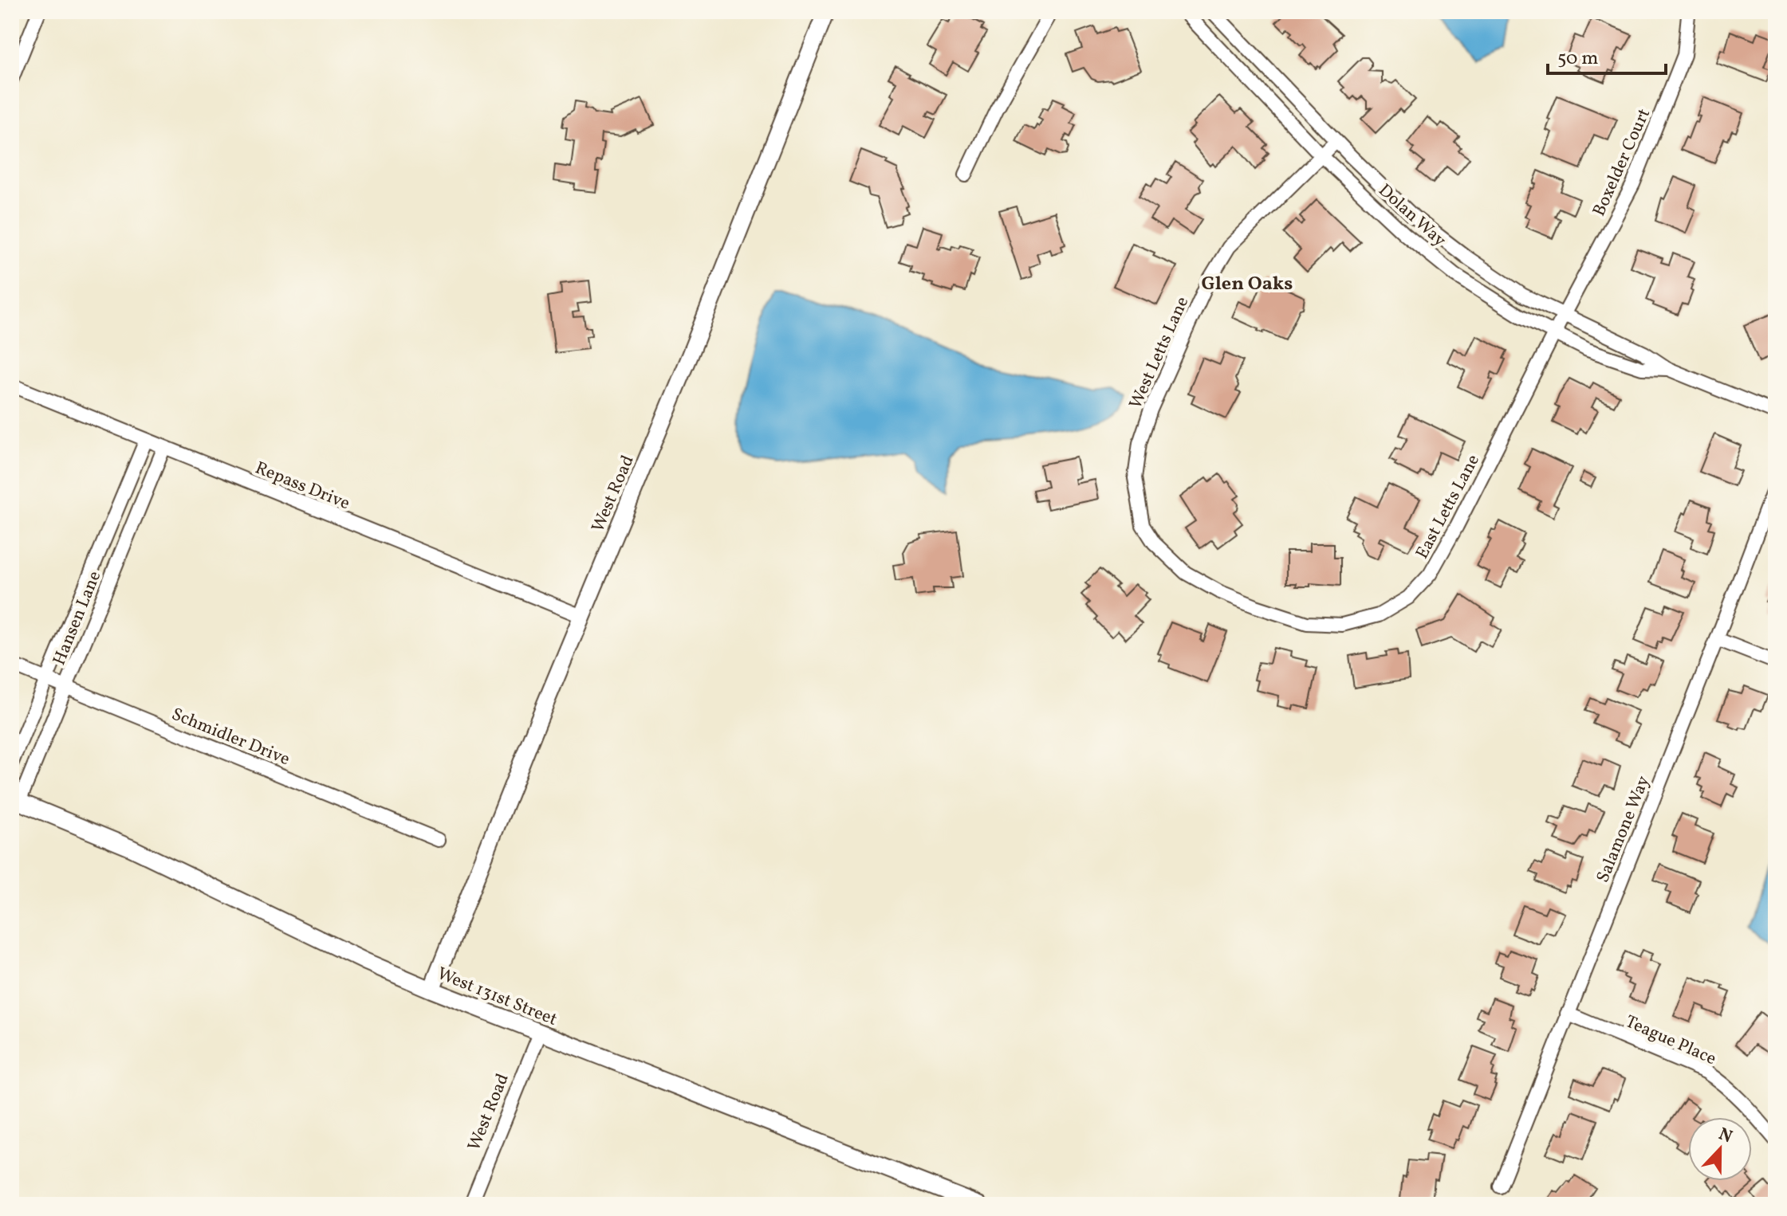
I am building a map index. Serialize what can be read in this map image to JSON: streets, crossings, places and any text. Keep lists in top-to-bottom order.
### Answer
{
  "streets": {
    "street": [
      "Boxelder Court",
      "Dolan Way",
      "West Letts Lane",
      "Repass Drive",
      "West Road",
      "East Letts Lane",
      "Hansen Lane",
      "Schmidler Drive",
      "Salamone Way",
      "West 131st Street",
      "Teague Place"
    ]
  },
  "crossings": [
    ["Boxelder Court", "Dolan Way"],
    ["Boxelder Court", "East Letts Lane"],
    ["Dolan Way", "West Letts Lane"],
    ["Dolan Way", "East Letts Lane"],
    ["West Letts Lane", "East Letts Lane"],
    ["Repass Drive", "West Road"],
    ["Repass Drive", "Hansen Lane"],
    ["West Road", "West 131st Street"],
    ["Hansen Lane", "Schmidler Drive"],
    ["Hansen Lane", "West 131st Street"],
    ["Salamone Way", "Teague Place"]
  ],
  "districts": ["Glen Oaks"],
  "scale_bar": "50 m",
  "north": "top"
}
